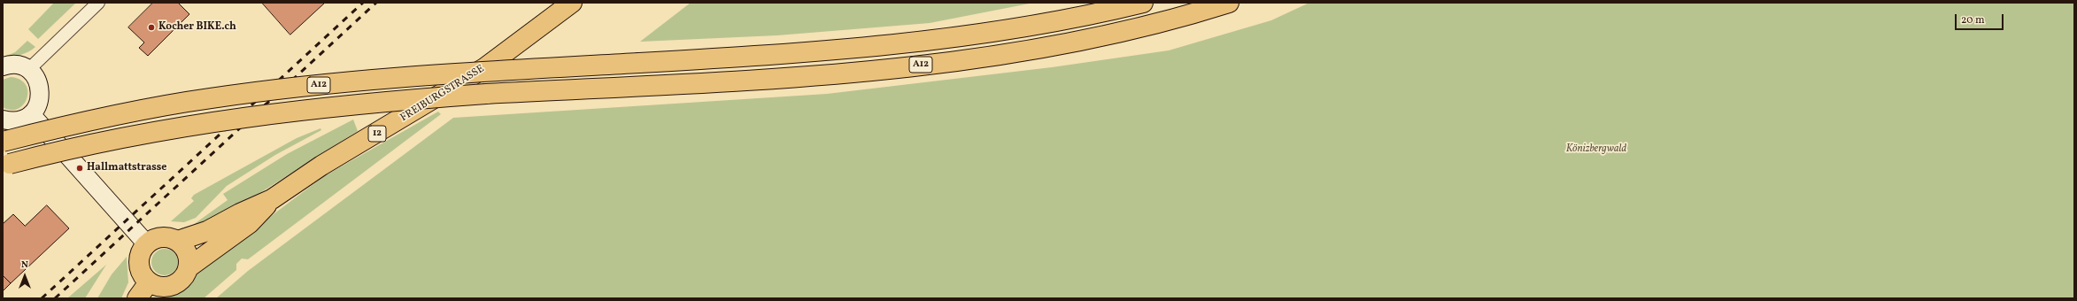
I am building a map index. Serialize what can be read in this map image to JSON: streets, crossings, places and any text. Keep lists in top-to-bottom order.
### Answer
{
  "streets": {
    "main road": ["A12", "FREIBURGSTRASSE", "12"]
  },
  "crossings": [
    ["FREIBURGSTRASSE", "12"]
  ],
  "parks": ["Könizbergwald"],
  "places": ["Kocher BIKE.ch", "Hallmattstrasse"],
  "scale_bar": "20 m",
  "north": "top"
}
